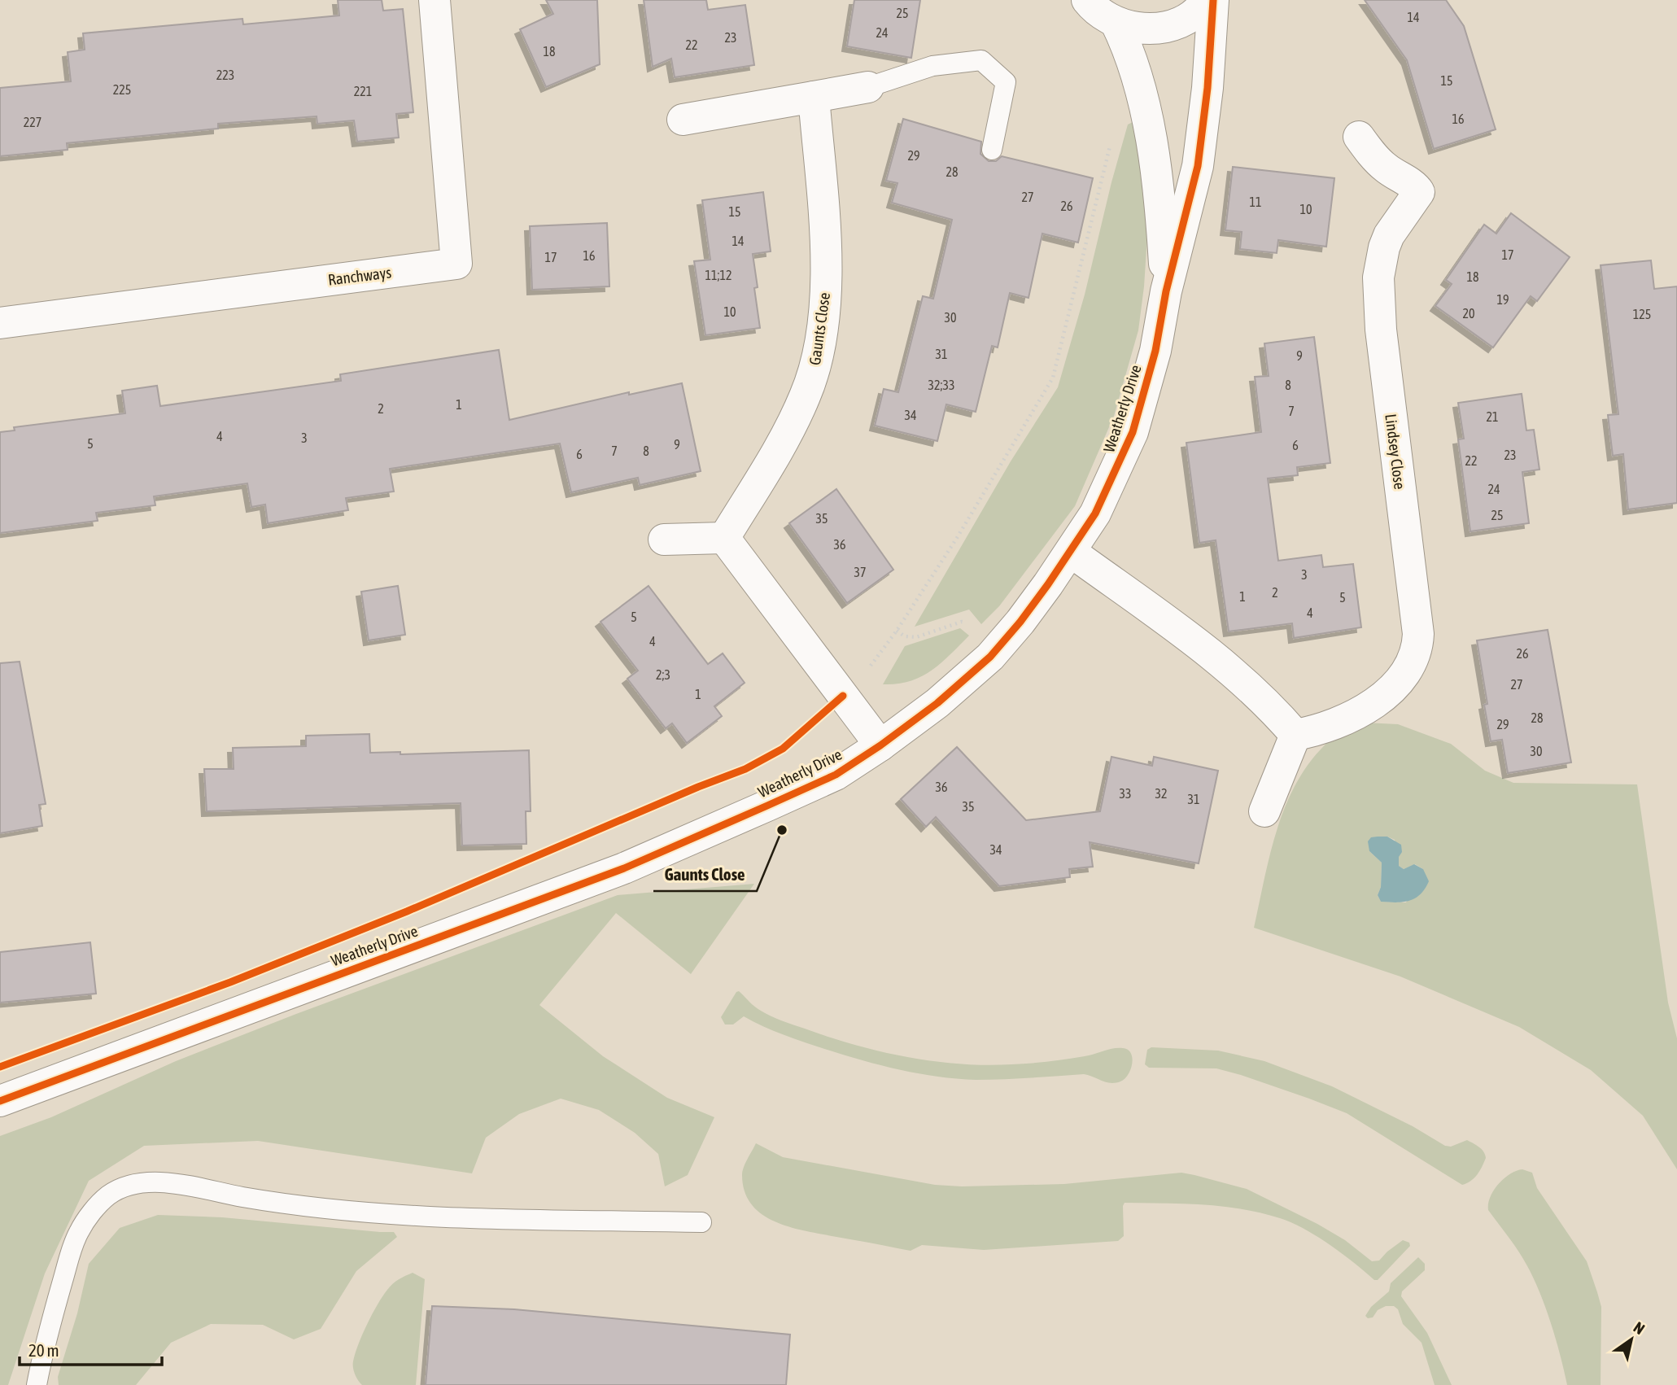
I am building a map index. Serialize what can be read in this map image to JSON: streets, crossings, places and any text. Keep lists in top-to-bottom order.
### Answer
{
  "streets": {
    "street": [
      "Ranchways",
      "Gaunts Close",
      "Weatherly Drive",
      "Lindsey Close"
    ]
  },
  "places": ["Gaunts Close"],
  "house_numbers": [
    "25",
    "14",
    "24",
    "23",
    "22",
    "18",
    "223",
    "15",
    "225",
    "221",
    "16",
    "227",
    "29",
    "28",
    "27",
    "11",
    "26",
    "10",
    "15",
    "14",
    "17",
    "16",
    "17",
    "11;12",
    "18",
    "19",
    "10",
    "20",
    "125",
    "30",
    "31",
    "9",
    "32;33",
    "8",
    "1",
    "2",
    "7",
    "34",
    "21",
    "4",
    "3",
    "5",
    "9",
    "6",
    "7",
    "8",
    "6",
    "23",
    "22",
    "24",
    "25",
    "35",
    "36",
    "37",
    "3",
    "2",
    "1",
    "5",
    "4",
    "5",
    "4",
    "26",
    "2;3",
    "27",
    "1",
    "28",
    "29",
    "30",
    "36",
    "33",
    "32",
    "31",
    "35",
    "34"
  ],
  "scale_bar": "20 m",
  "north": "top right"
}
